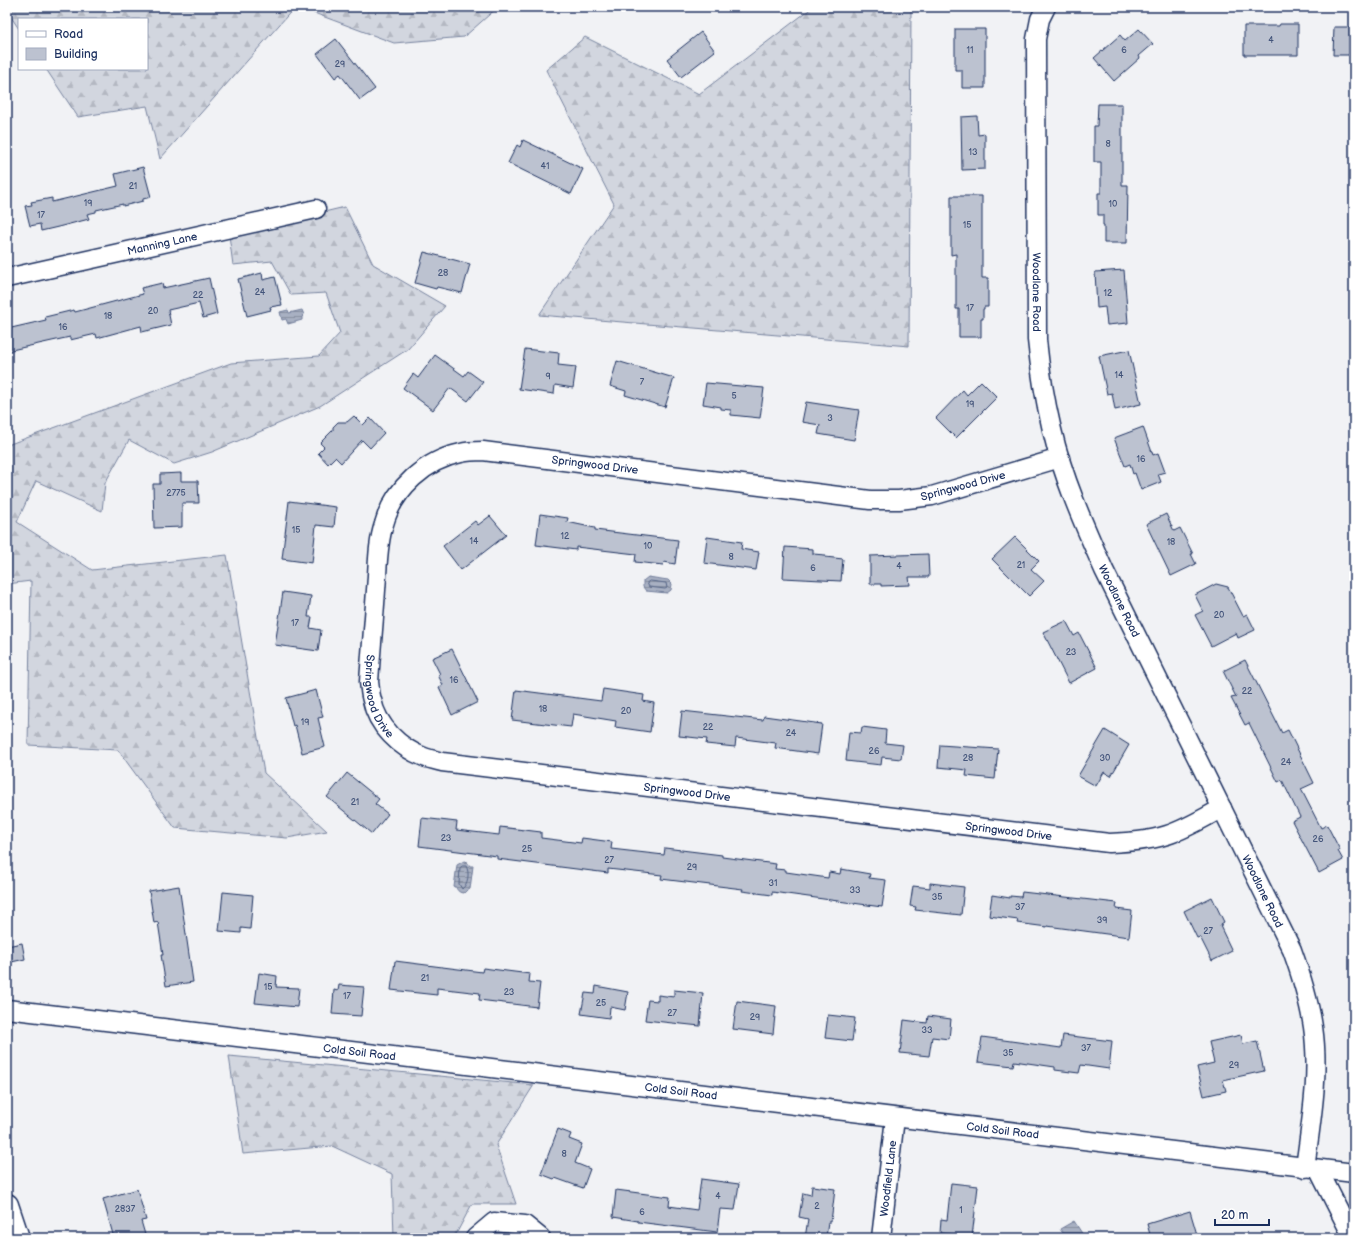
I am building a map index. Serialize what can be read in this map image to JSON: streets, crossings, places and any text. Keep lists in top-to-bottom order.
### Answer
{
  "streets": {
    "street": [
      "Manning Lane",
      "Woodlane Road",
      "Springwood Drive",
      "Cold Soil Road",
      "Woodfield Lane"
    ]
  },
  "crossings": [
    ["Woodlane Road", "Springwood Drive"],
    ["Woodlane Road", "Cold Soil Road"],
    ["Cold Soil Road", "Woodfield Lane"]
  ],
  "house_numbers": [
    "4",
    "11",
    "6",
    "29",
    "8",
    "13",
    "41",
    "21",
    "19",
    "10",
    "17",
    "15",
    "28",
    "24",
    "12",
    "22",
    "17",
    "20",
    "18",
    "16",
    "14",
    "9",
    "7",
    "5",
    "19",
    "3",
    "16",
    "2775",
    "15",
    "12",
    "14",
    "18",
    "10",
    "8",
    "21",
    "4",
    "6",
    "20",
    "17",
    "23",
    "16",
    "22",
    "18",
    "20",
    "19",
    "22",
    "24",
    "26",
    "28",
    "30",
    "24",
    "21",
    "23",
    "26",
    "25",
    "27",
    "29",
    "31",
    "33",
    "35",
    "37",
    "39",
    "27",
    "21",
    "15",
    "23",
    "17",
    "25",
    "27",
    "29",
    "33",
    "37",
    "35",
    "29",
    "8",
    "4",
    "2",
    "2837",
    "1",
    "6"
  ],
  "legend": ["Road", "Building"],
  "scale_bar": "20 m"
}
